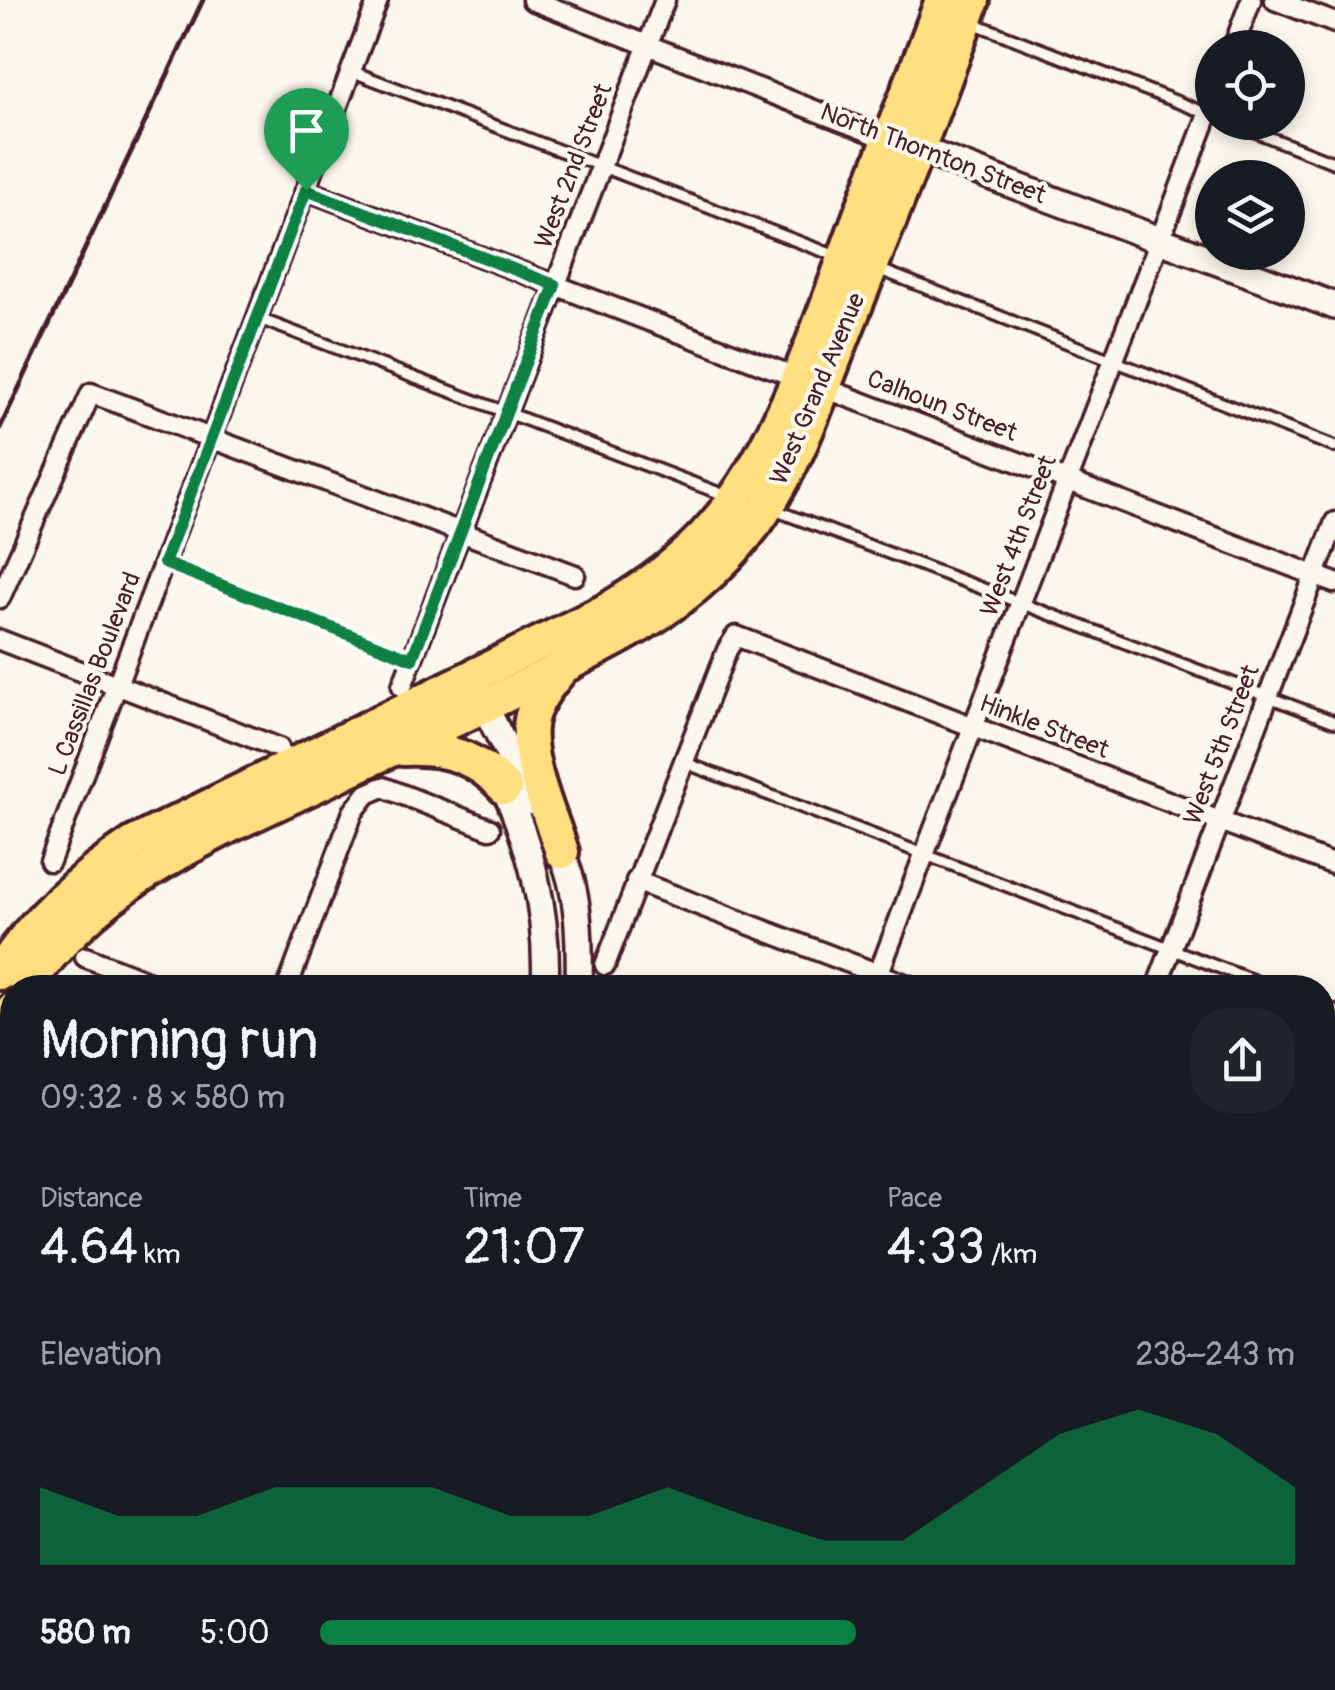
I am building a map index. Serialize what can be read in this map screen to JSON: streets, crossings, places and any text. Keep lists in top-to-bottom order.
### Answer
{
  "streets": {
    "highway": ["West Grand Avenue"],
    "main road": ["North Thornton Street"],
    "street": [
      "West 2nd Street",
      "Calhoun Street",
      "West 4th Street",
      "L Cassillas Boulevard",
      "Hinkle Street",
      "West 5th Street"
    ]
  },
  "crossings": [
    ["North Thornton Street", "West 2nd Street"],
    ["North Thornton Street", "West Grand Avenue"],
    ["North Thornton Street", "West 4th Street"],
    ["West 2nd Street", "Calhoun Street"],
    ["West Grand Avenue", "Calhoun Street"],
    ["Calhoun Street", "West 4th Street"],
    ["Calhoun Street", "L Cassillas Boulevard"],
    ["Calhoun Street", "West 5th Street"],
    ["West 4th Street", "Hinkle Street"],
    ["Hinkle Street", "West 5th Street"]
  ],
  "page": {
    "heading": ["Morning run", "09:32 · 8 × 580 m"],
    "stats": [
      ["Distance", "4.64 km"],
      ["Time", "21:07"],
      ["Pace", "4:33 /km"]
    ],
    "chart": ["Elevation", "238–243 m"],
    "list": [
      {
        "name": "580 m",
        "note": "5:00"
      }
    ]
  }
}
